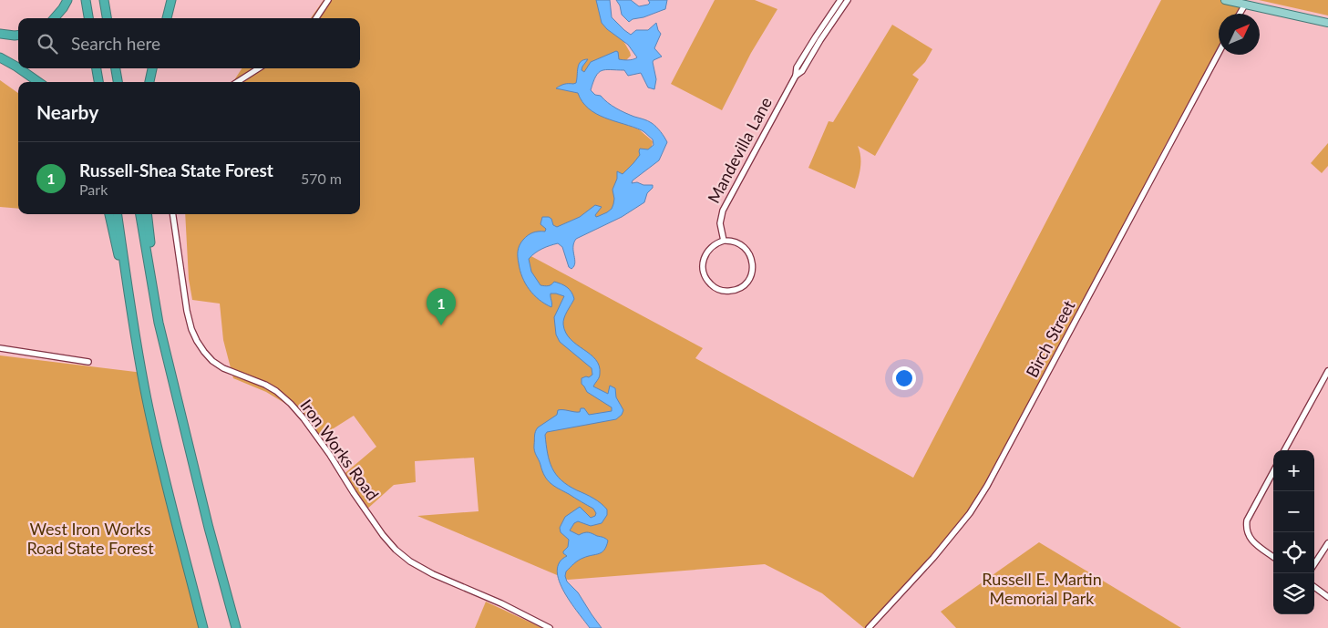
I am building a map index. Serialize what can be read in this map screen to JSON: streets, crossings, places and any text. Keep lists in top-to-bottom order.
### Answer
{
  "streets": {
    "street": ["Mandevilla Lane", "Birch Street", "Iron Works Road"]
  },
  "parks": ["West Iron Works Road State Forest", "Russell E. Martin Memorial Park"],
  "north": "top right",
  "page": {
    "search": "Search here",
    "heading": "Nearby",
    "list": [
      {
        "mark": "1",
        "name": "Russell-Shea State Forest",
        "note": "Park",
        "value": "570 m"
      }
    ],
    "pins": "1",
    "map_buttons": ["+", "−"]
  }
}
